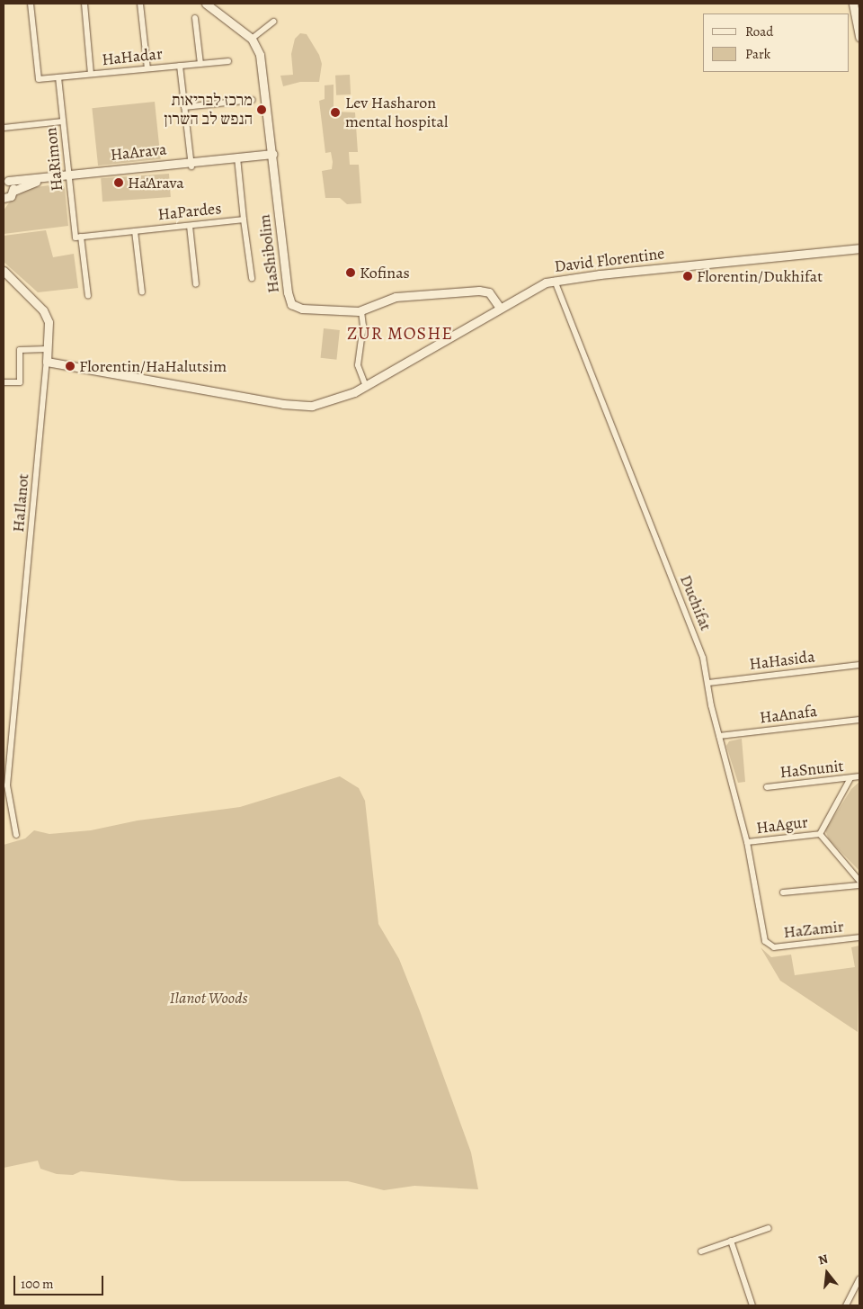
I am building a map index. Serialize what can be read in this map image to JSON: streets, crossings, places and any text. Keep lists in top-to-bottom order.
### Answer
{
  "streets": {
    "street": [
      "HaHadar",
      "HaArava",
      "HaRimon",
      "HaPardes",
      "HaShibolim",
      "David Florentine",
      "HaIlanot",
      "Duchifat",
      "HaHasida",
      "HaAnafa",
      "HaSnunit",
      "HaAgur",
      "HaZamir"
    ]
  },
  "crossings": [
    ["HaHadar", "HaRimon"],
    ["HaArava", "HaRimon"],
    ["HaArava", "HaPardes"],
    ["HaArava", "HaShibolim"],
    ["HaRimon", "HaPardes"],
    ["HaShibolim", "David Florentine"],
    ["David Florentine", "HaIlanot"],
    ["David Florentine", "Duchifat"],
    ["Duchifat", "HaHasida"],
    ["Duchifat", "HaAnafa"],
    ["Duchifat", "HaAgur"],
    ["Duchifat", "HaZamir"]
  ],
  "districts": ["ZUR MOSHE"],
  "parks": ["Ilanot Woods"],
  "places": [
    "מרכז לבריאות הנפש לב השרון",
    "Lev Hasharon mental hospital",
    "Ha'Arava",
    "Kofinas",
    "Florentin/Dukhifat",
    "Florentin/HaHalutsim"
  ],
  "legend": ["Road", "Park"],
  "scale_bar": "100 m",
  "north": "top"
}
